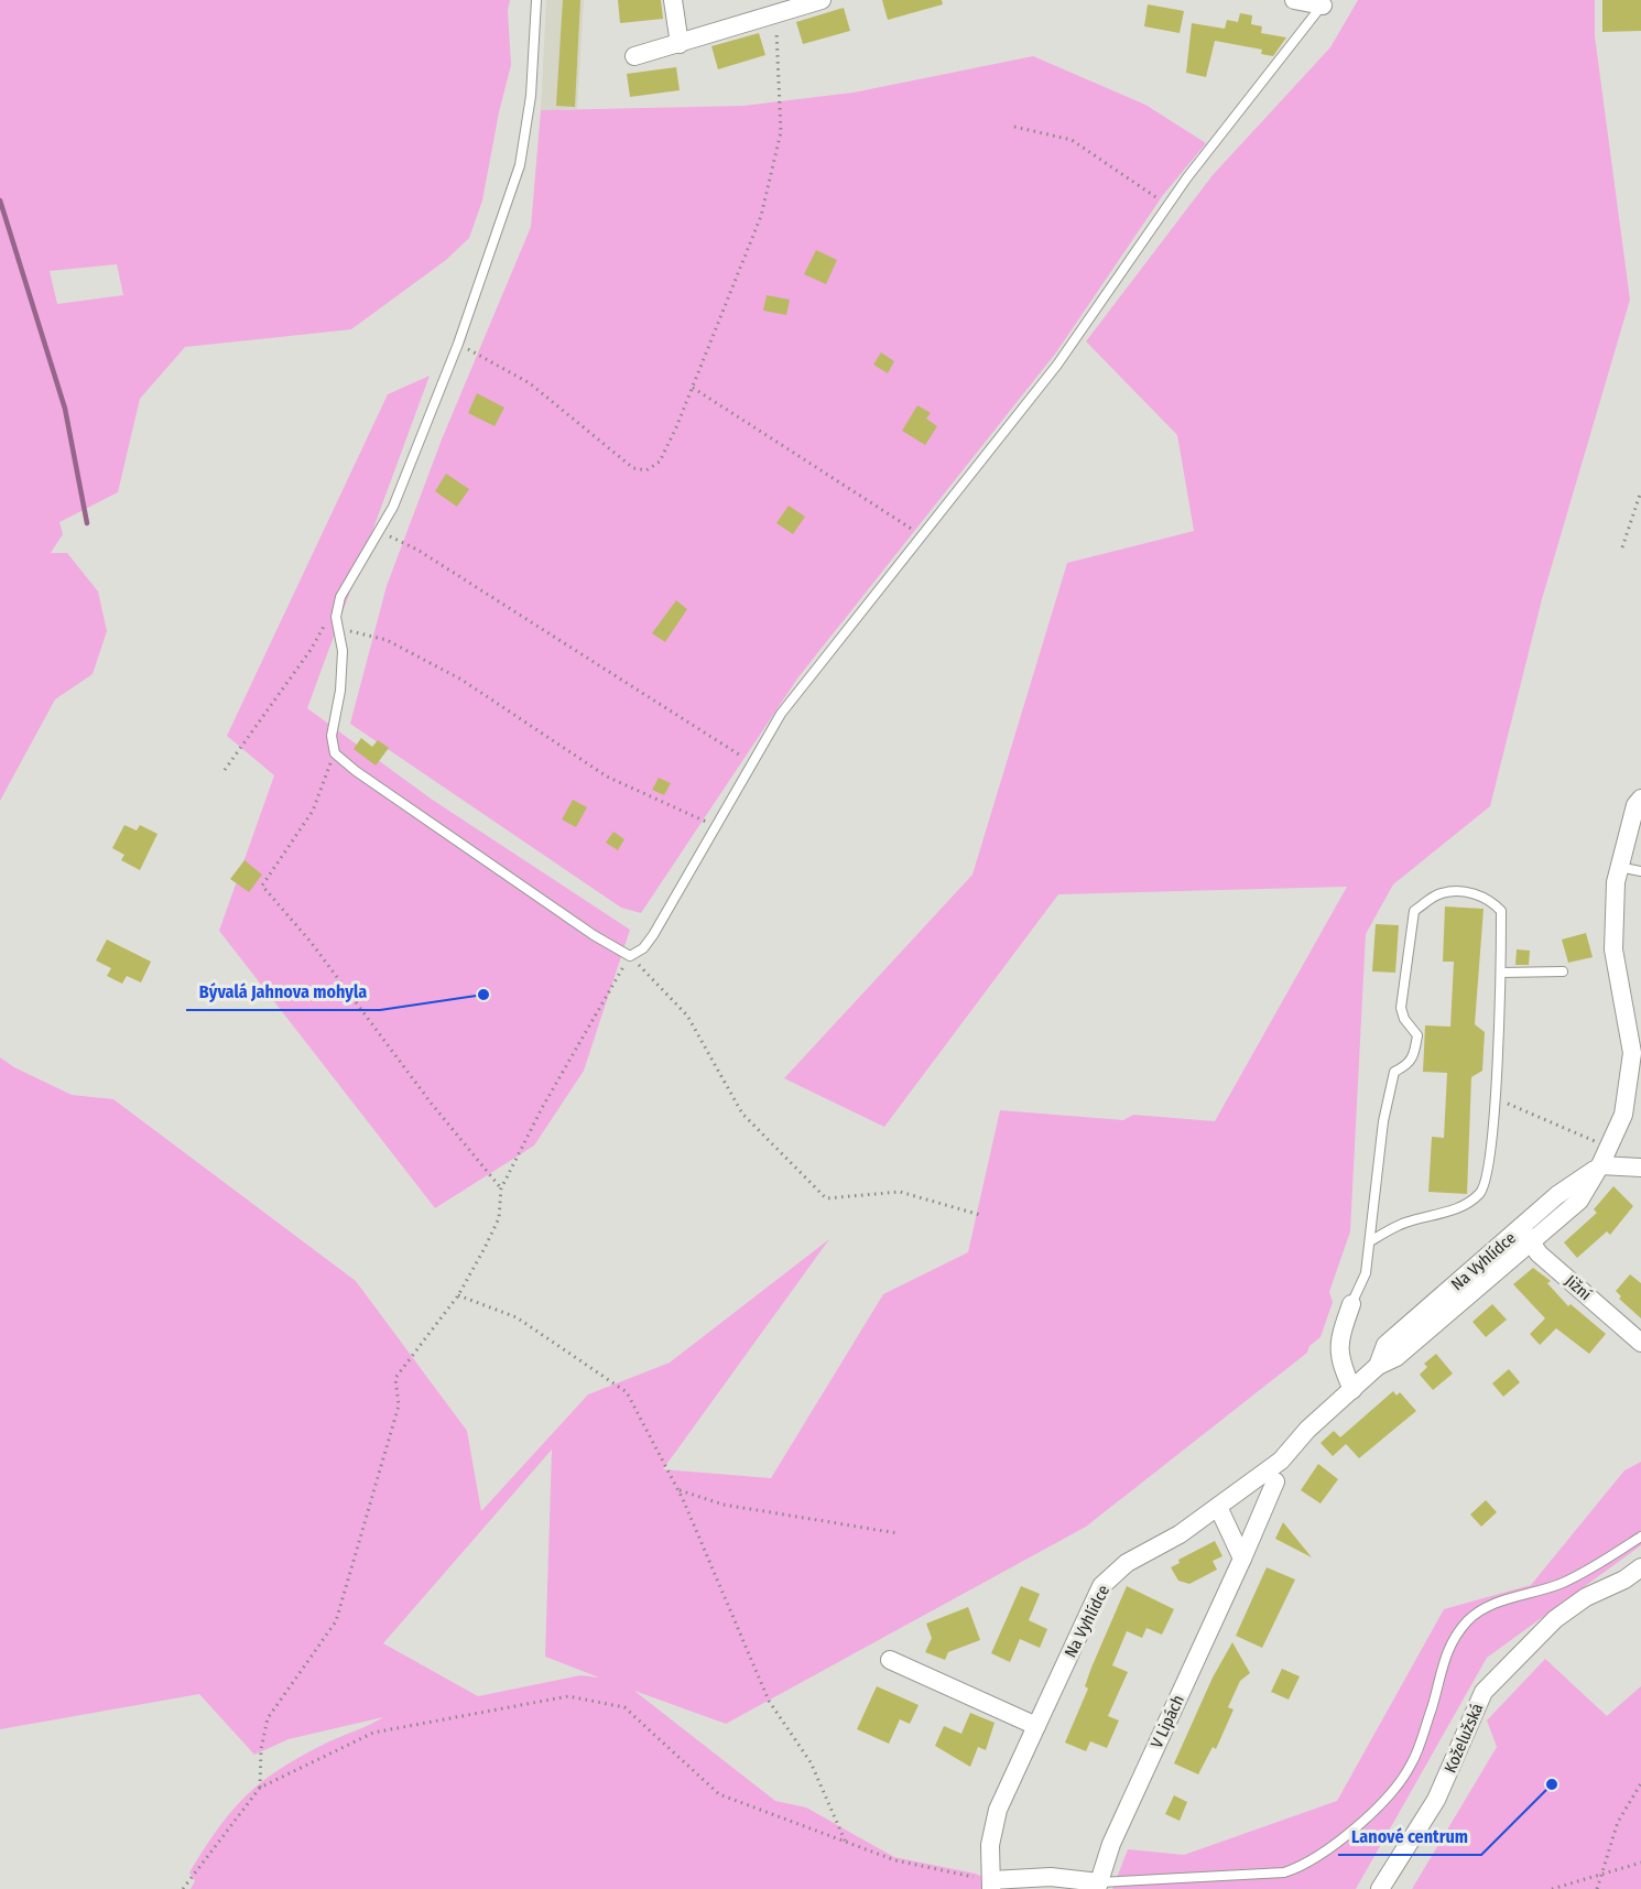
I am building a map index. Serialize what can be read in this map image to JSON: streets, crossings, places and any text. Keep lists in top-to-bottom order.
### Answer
{
  "streets": {
    "street": [
      "Na Vyhlídce",
      "Jižní",
      "V Lipách",
      "Koželužská"
    ]
  },
  "crossings": [
    ["Na Vyhlídce", "Jižní"]
  ],
  "places": ["Bývalá Jahnova mohyla", "Lanové centrum"]
}
